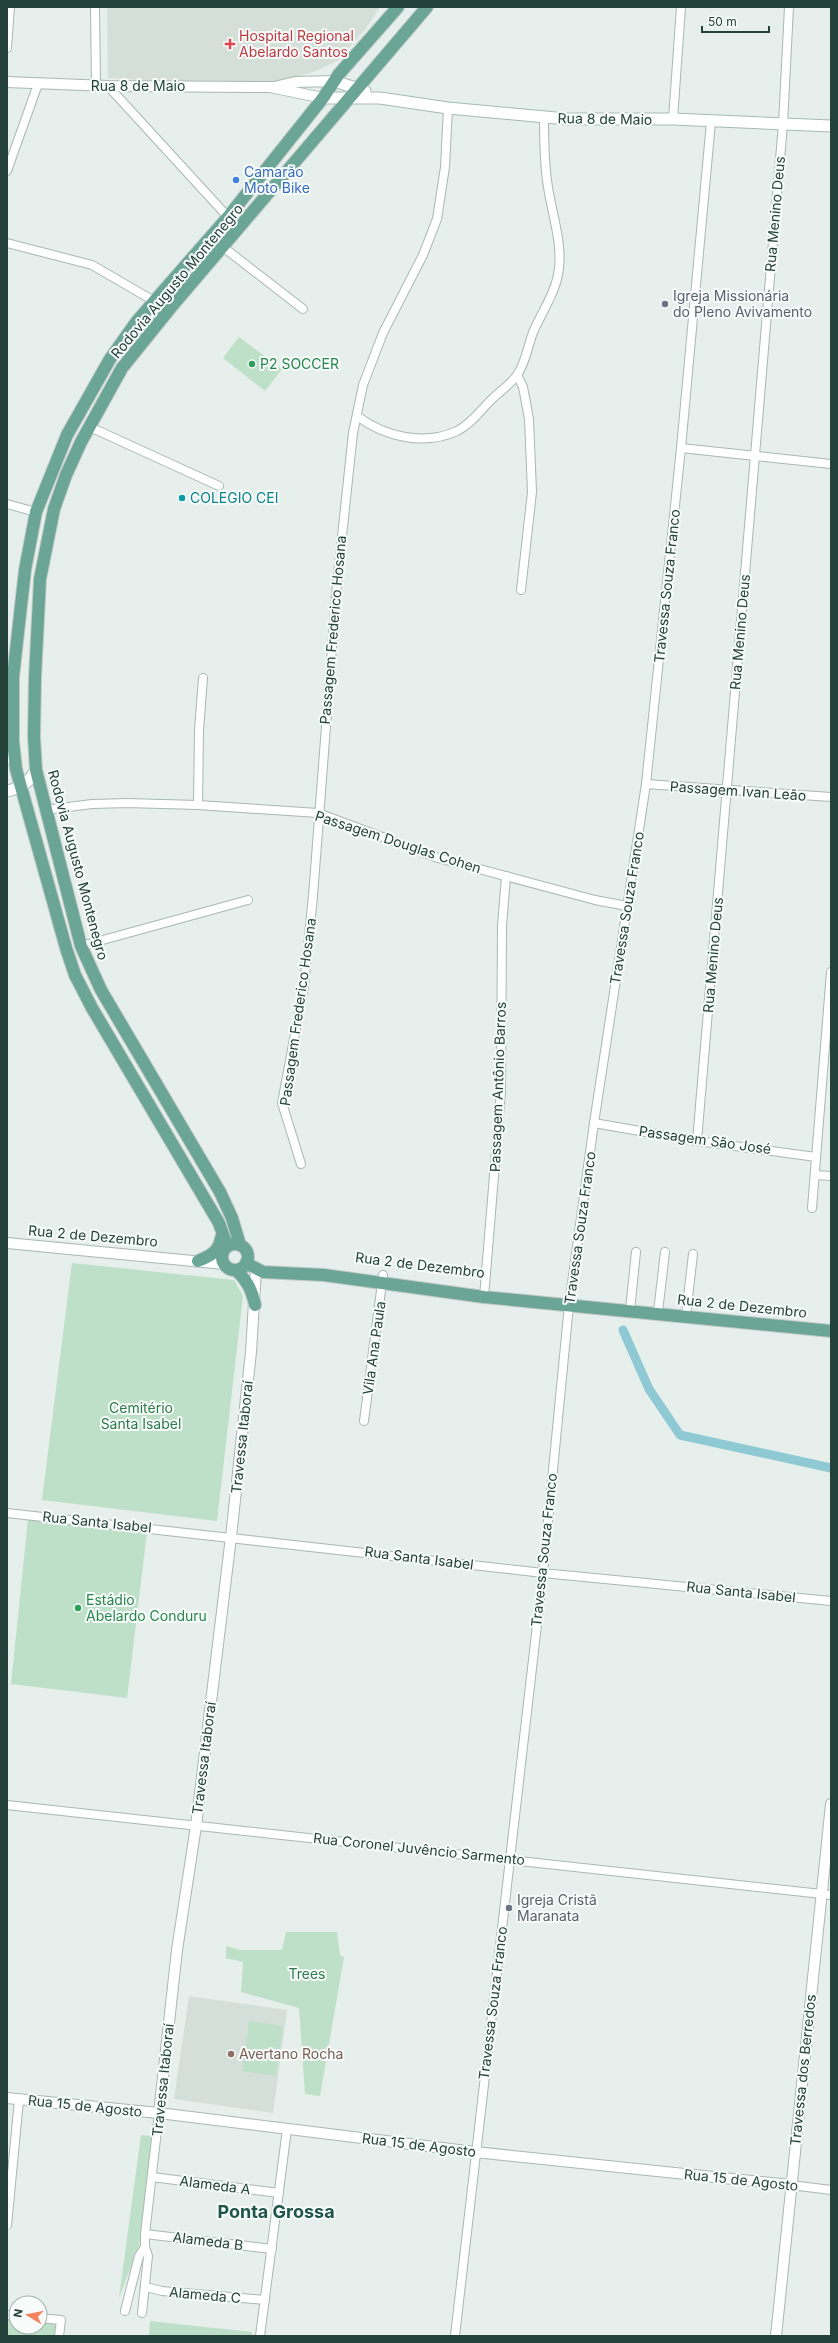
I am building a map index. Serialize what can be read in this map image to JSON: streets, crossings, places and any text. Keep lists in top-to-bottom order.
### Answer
{
  "streets": {
    "main road": ["Rua 8 de Maio", "Rodovia Augusto Montenegro", "Rua 2 de Dezembro"],
    "street": [
      "Rua Menino Deus",
      "Travessa Souza Franco",
      "Passagem Frederico Hosana",
      "Passagem Ivan Leão",
      "Passagem Douglas Cohen",
      "Passagem Antônio Barros",
      "Passagem São José",
      "Vila Ana Paula",
      "Travessa Itaboraí",
      "Rua Santa Isabel",
      "Rua Coronel Juvêncio Sarmento",
      "Travessa dos Berredos",
      "Rua 15 de Agosto",
      "Alameda A",
      "Alameda B",
      "Alameda C"
    ]
  },
  "crossings": [
    ["Rua 8 de Maio", "Rua Menino Deus"],
    ["Rua 8 de Maio", "Rodovia Augusto Montenegro"],
    ["Rua 8 de Maio", "Travessa Souza Franco"],
    ["Rua 8 de Maio", "Passagem Frederico Hosana"],
    ["Rua Menino Deus", "Passagem Ivan Leão"],
    ["Rua Menino Deus", "Passagem São José"],
    ["Rodovia Augusto Montenegro", "Passagem Douglas Cohen"],
    ["Rodovia Augusto Montenegro", "Rua 2 de Dezembro"],
    ["Rodovia Augusto Montenegro", "Travessa Itaboraí"],
    ["Travessa Souza Franco", "Passagem Ivan Leão"],
    ["Travessa Souza Franco", "Passagem Douglas Cohen"],
    ["Travessa Souza Franco", "Passagem São José"],
    ["Travessa Souza Franco", "Rua 2 de Dezembro"],
    ["Travessa Souza Franco", "Rua Santa Isabel"],
    ["Travessa Souza Franco", "Rua Coronel Juvêncio Sarmento"],
    ["Travessa Souza Franco", "Rua 15 de Agosto"],
    ["Passagem Frederico Hosana", "Passagem Douglas Cohen"],
    ["Passagem Douglas Cohen", "Passagem Antônio Barros"],
    ["Passagem Antônio Barros", "Rua 2 de Dezembro"],
    ["Rua 2 de Dezembro", "Vila Ana Paula"],
    ["Rua 2 de Dezembro", "Travessa Itaboraí"],
    ["Travessa Itaboraí", "Rua Santa Isabel"],
    ["Travessa Itaboraí", "Rua Coronel Juvêncio Sarmento"],
    ["Travessa Itaboraí", "Rua 15 de Agosto"],
    ["Travessa Itaboraí", "Alameda A"],
    ["Travessa Itaboraí", "Alameda B"],
    ["Travessa Itaboraí", "Alameda C"],
    ["Rua Coronel Juvêncio Sarmento", "Travessa dos Berredos"],
    ["Travessa dos Berredos", "Rua 15 de Agosto"]
  ],
  "districts": ["Ponta Grossa"],
  "parks": ["Cemitério Santa Isabel", "Trees"],
  "places": {
    "health": ["Hospital Regional Abelardo Santos"],
    "other": [
      "Camarão Moto Bike",
      "Igreja Missionária do Pleno Avivamento",
      "P2 SOCCER",
      "COLEGIO CEI",
      "Estádio Abelardo Conduru",
      "Igreja Cristã Maranata",
      "Avertano Rocha"
    ]
  },
  "scale_bar": "50 m",
  "north": "left"
}
